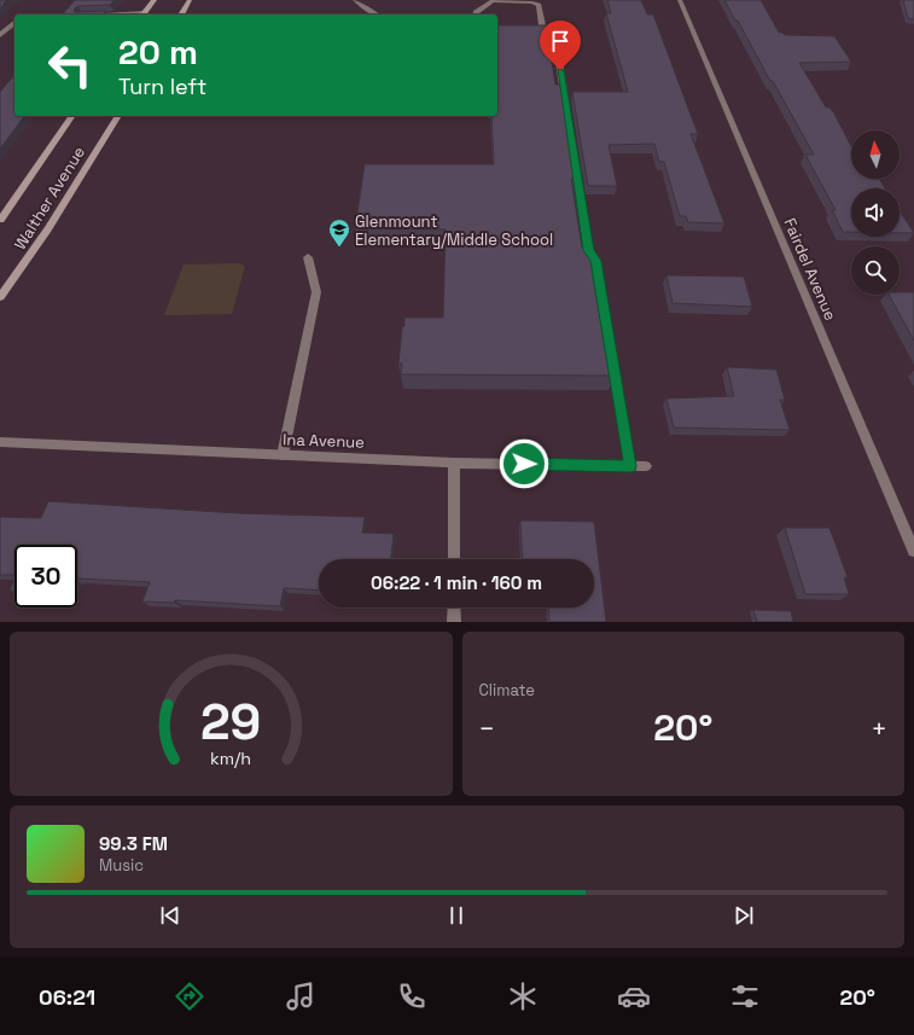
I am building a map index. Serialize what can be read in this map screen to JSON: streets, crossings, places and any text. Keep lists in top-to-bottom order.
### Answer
{
  "streets": {
    "main road": ["Walther Avenue"],
    "street": ["Fairdel Avenue", "Ina Avenue"]
  },
  "places": {
    "school or university": ["Glenmount Elementary/Middle School"]
  },
  "north": "top",
  "page": {
    "turn": ["20 m", "Turn left"],
    "limit": "30",
    "trip": "06:22 · 1 min · 160 m",
    "tile": "Climate",
    "heat": ["−", "20°", "+"],
    "song": ["99.3 FM", "Music"],
    "tabs": ["06:21", "20°"],
    "gauge": ["29", "km/h"]
  }
}
